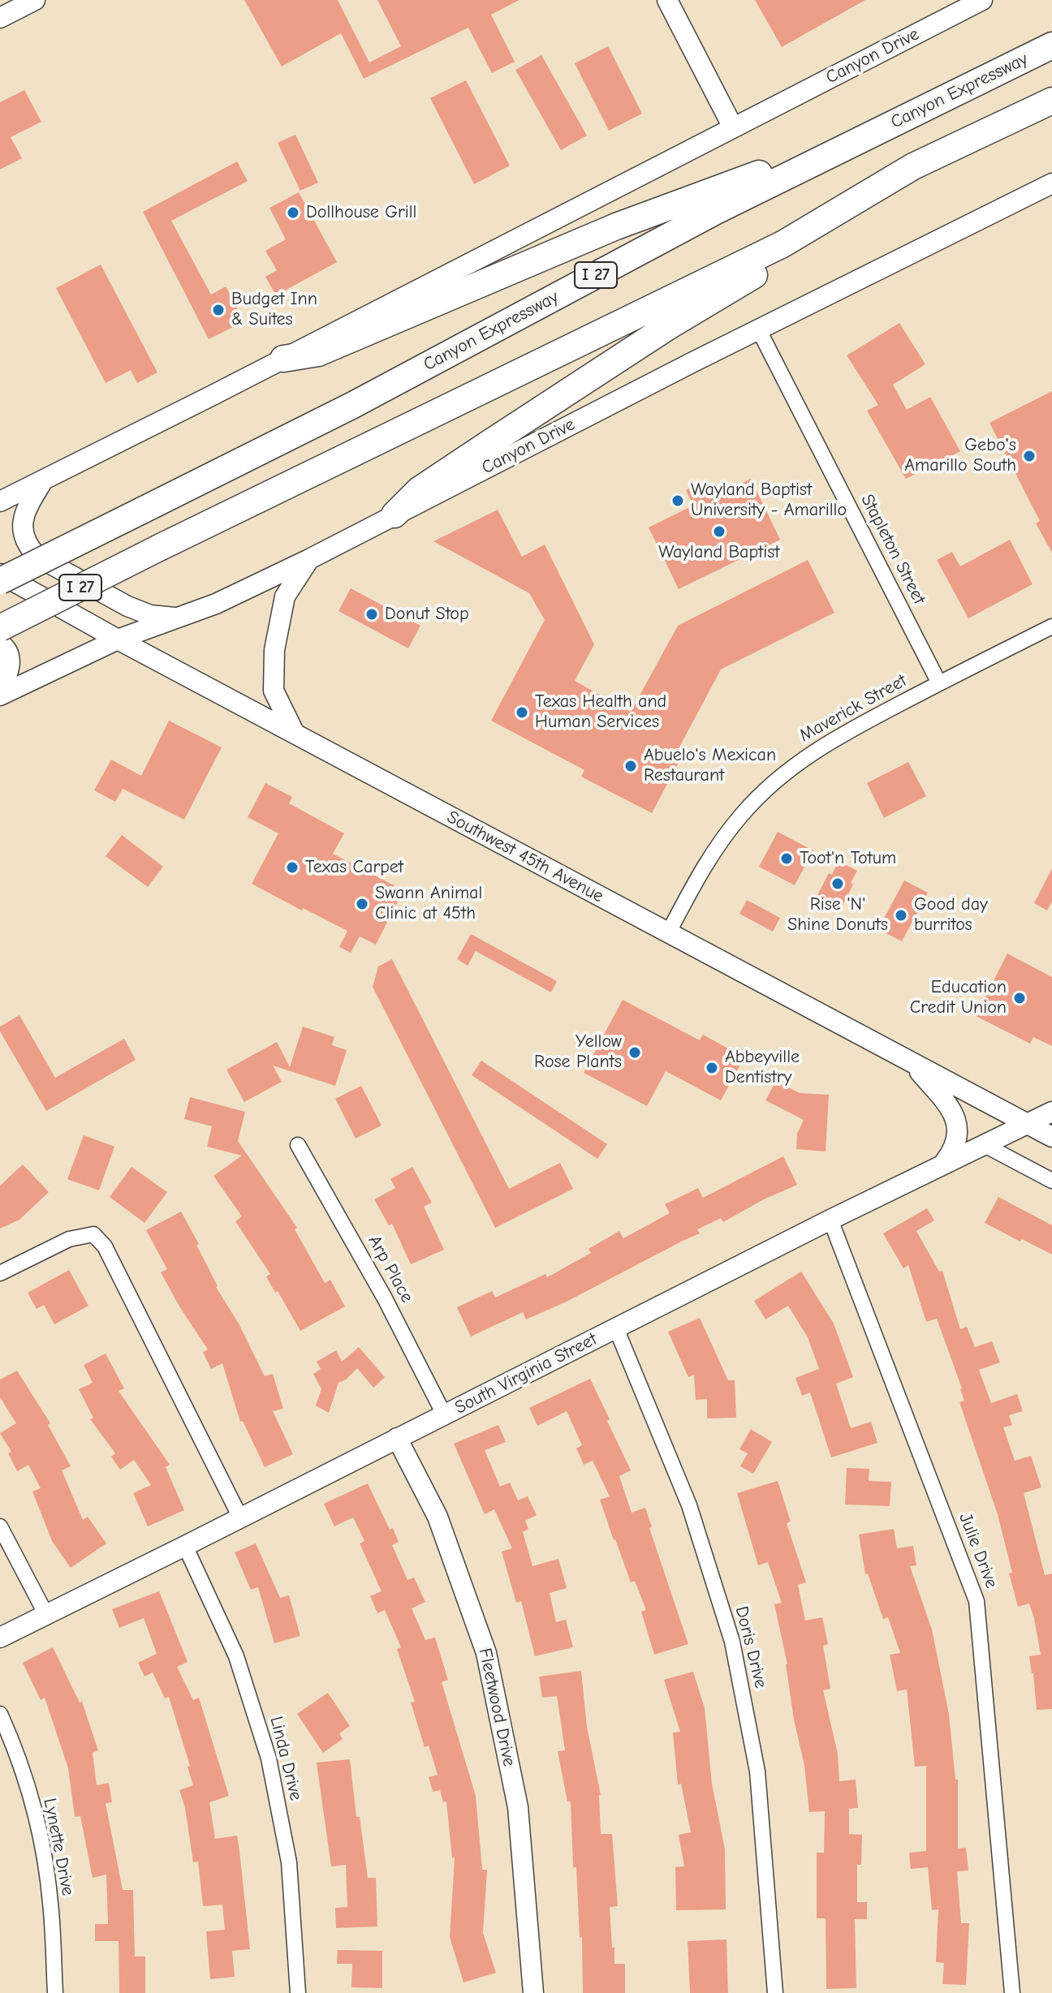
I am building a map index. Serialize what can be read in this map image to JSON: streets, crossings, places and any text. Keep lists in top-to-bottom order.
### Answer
{
  "streets": {
    "highway": ["Canyon Expressway", "I 27"],
    "main road": [
      "Canyon Drive",
      "Southwest 45th Avenue",
      "South Virginia Street",
      "Fleetwood Drive"
    ],
    "street": [
      "Stapleton Street",
      "Maverick Street",
      "Arp Place",
      "Julie Drive",
      "Doris Drive",
      "Linda Drive",
      "Lynette Drive"
    ]
  },
  "crossings": [
    ["Canyon Drive", "Stapleton Street"],
    ["Canyon Drive", "Southwest 45th Avenue"],
    ["Stapleton Street", "Maverick Street"],
    ["Maverick Street", "Southwest 45th Avenue"],
    ["Southwest 45th Avenue", "South Virginia Street"],
    ["Arp Place", "South Virginia Street"],
    ["South Virginia Street", "Julie Drive"],
    ["South Virginia Street", "Doris Drive"],
    ["South Virginia Street", "Fleetwood Drive"],
    ["South Virginia Street", "Linda Drive"]
  ],
  "places": [
    "Dollhouse Grill",
    "Budget Inn & Suites",
    "Gebo's Amarillo South",
    "Wayland Baptist University - Amarillo",
    "Wayland Baptist",
    "Donut Stop",
    "Texas Health and Human Services",
    "Abuelo's Mexican Restaurant",
    "Toot'n Totum",
    "Texas Carpet",
    "Rise 'N' Shine Donuts",
    "Swann Animal Clinic at 45th",
    "Good day burritos",
    "Education Credit Union",
    "Yellow Rose Plants",
    "Abbeyville Dentistry"
  ]
}
